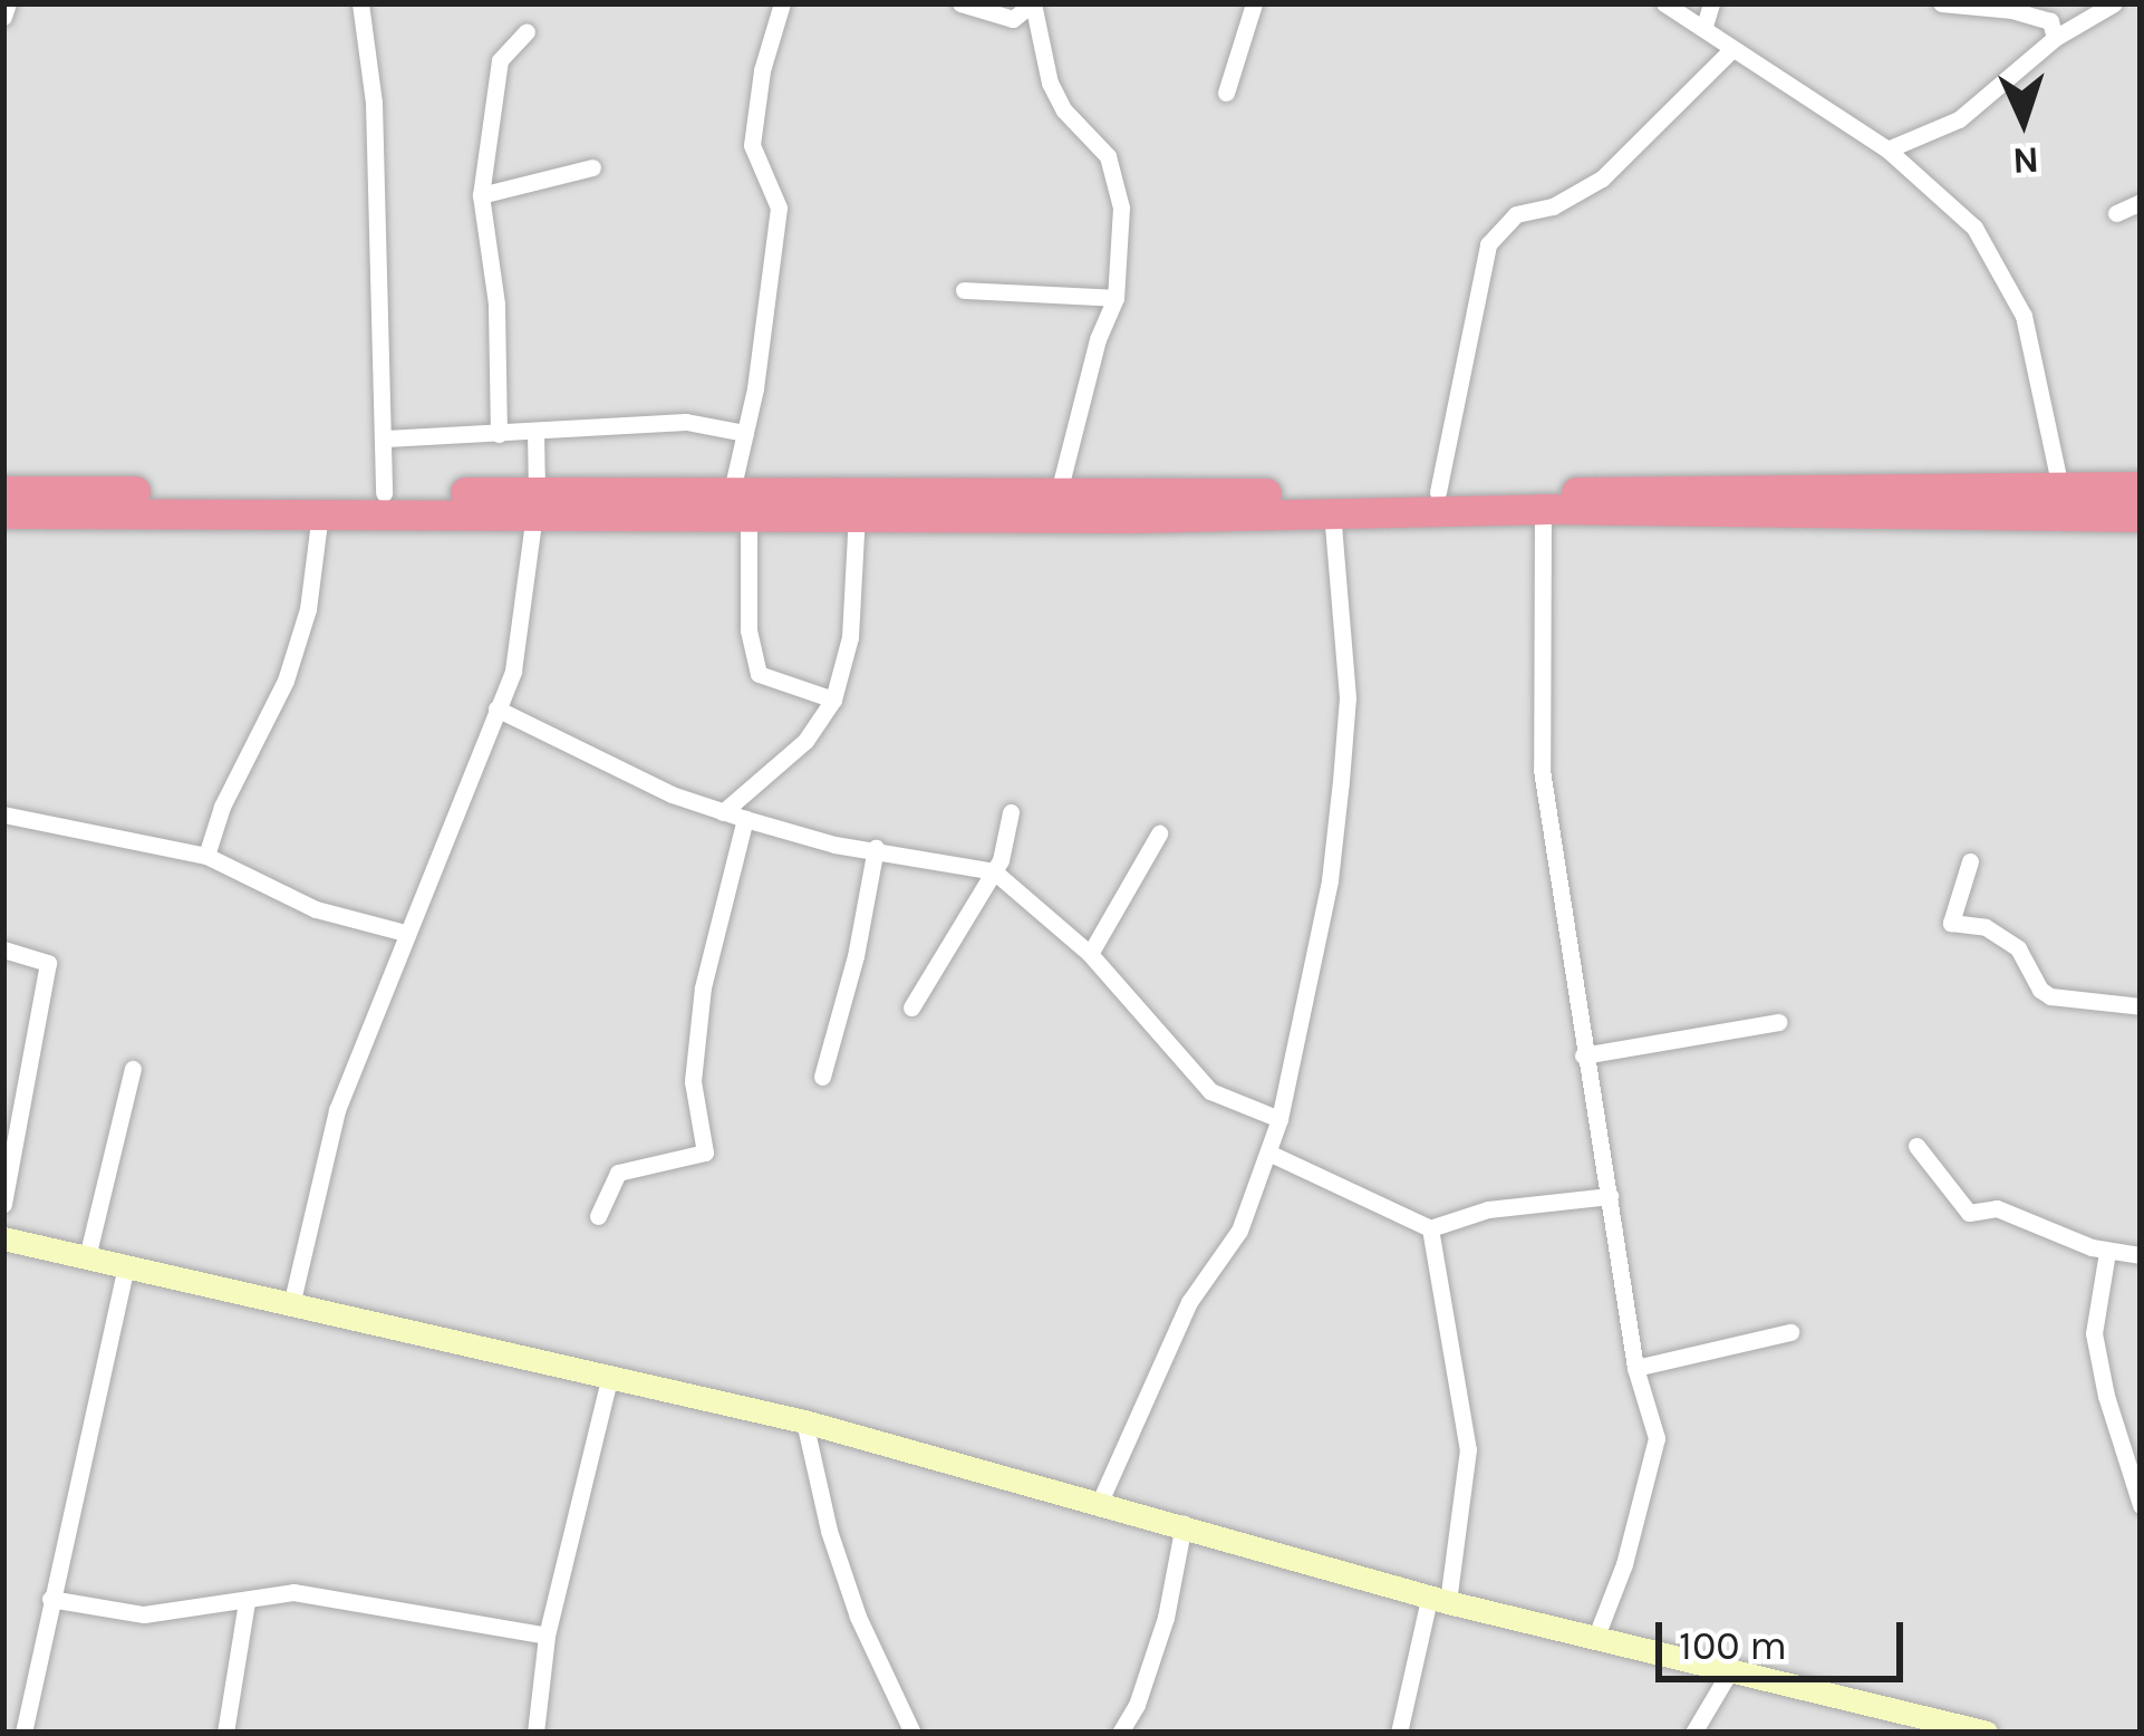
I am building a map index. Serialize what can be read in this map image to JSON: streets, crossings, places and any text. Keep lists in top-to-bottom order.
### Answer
{
  "scale_bar": "100 m",
  "north": "bottom"
}
